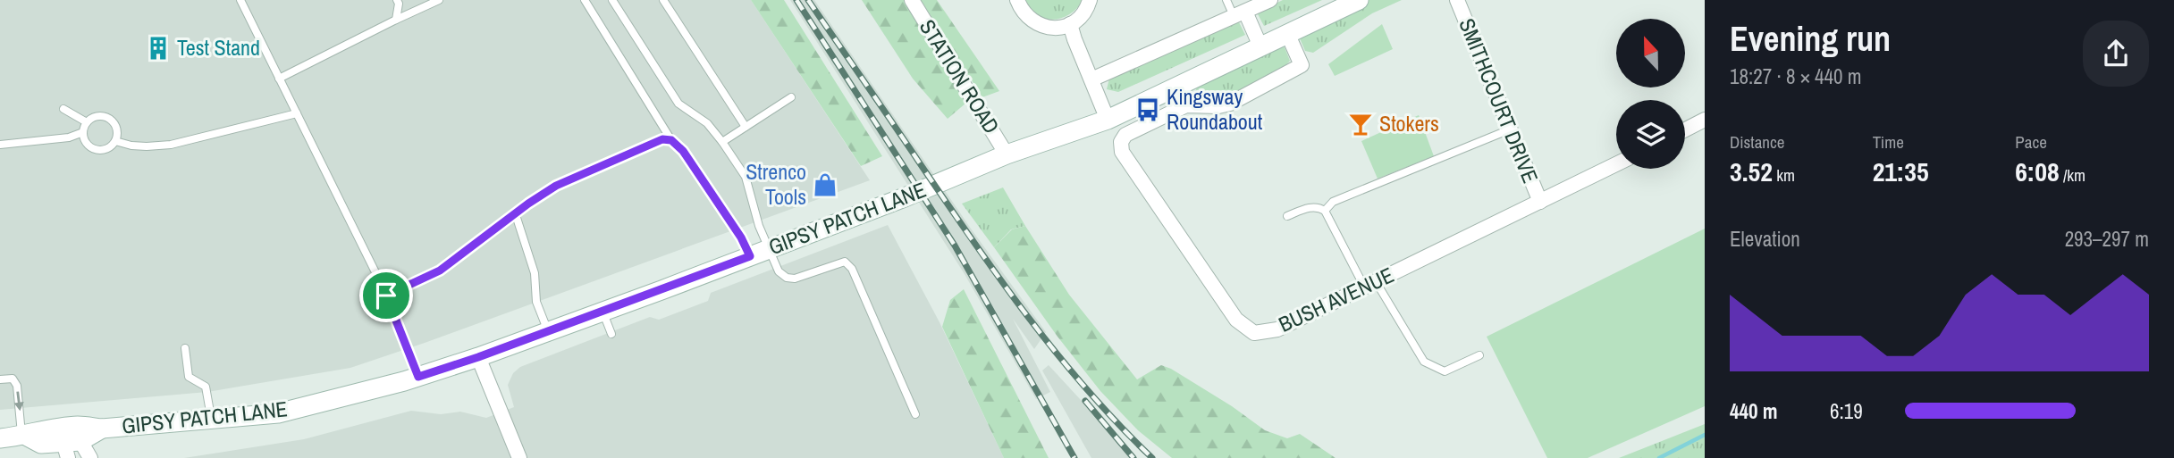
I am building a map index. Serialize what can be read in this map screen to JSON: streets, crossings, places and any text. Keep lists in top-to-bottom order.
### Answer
{
  "streets": {
    "main road": ["GIPSY PATCH LANE"],
    "street": ["STATION ROAD", "SMITHCOURT DRIVE", "BUSH AVENUE"]
  },
  "crossings": [
    ["STATION ROAD", "GIPSY PATCH LANE"],
    ["SMITHCOURT DRIVE", "BUSH AVENUE"],
    ["GIPSY PATCH LANE", "BUSH AVENUE"]
  ],
  "places": {
    "building": ["Test Stand"],
    "bus stop": ["Kingsway Roundabout"],
    "bar": ["Stokers"],
    "shop": ["Strenco Tools"]
  },
  "north": "top",
  "page": {
    "heading": ["Evening run", "18:27 · 8 × 440 m"],
    "stats": [
      ["Distance", "3.52 km"],
      ["Time", "21:35"],
      ["Pace", "6:08 /km"]
    ],
    "chart": ["Elevation", "293–297 m"],
    "list": [
      {
        "name": "440 m",
        "note": "6:19"
      }
    ]
  }
}
